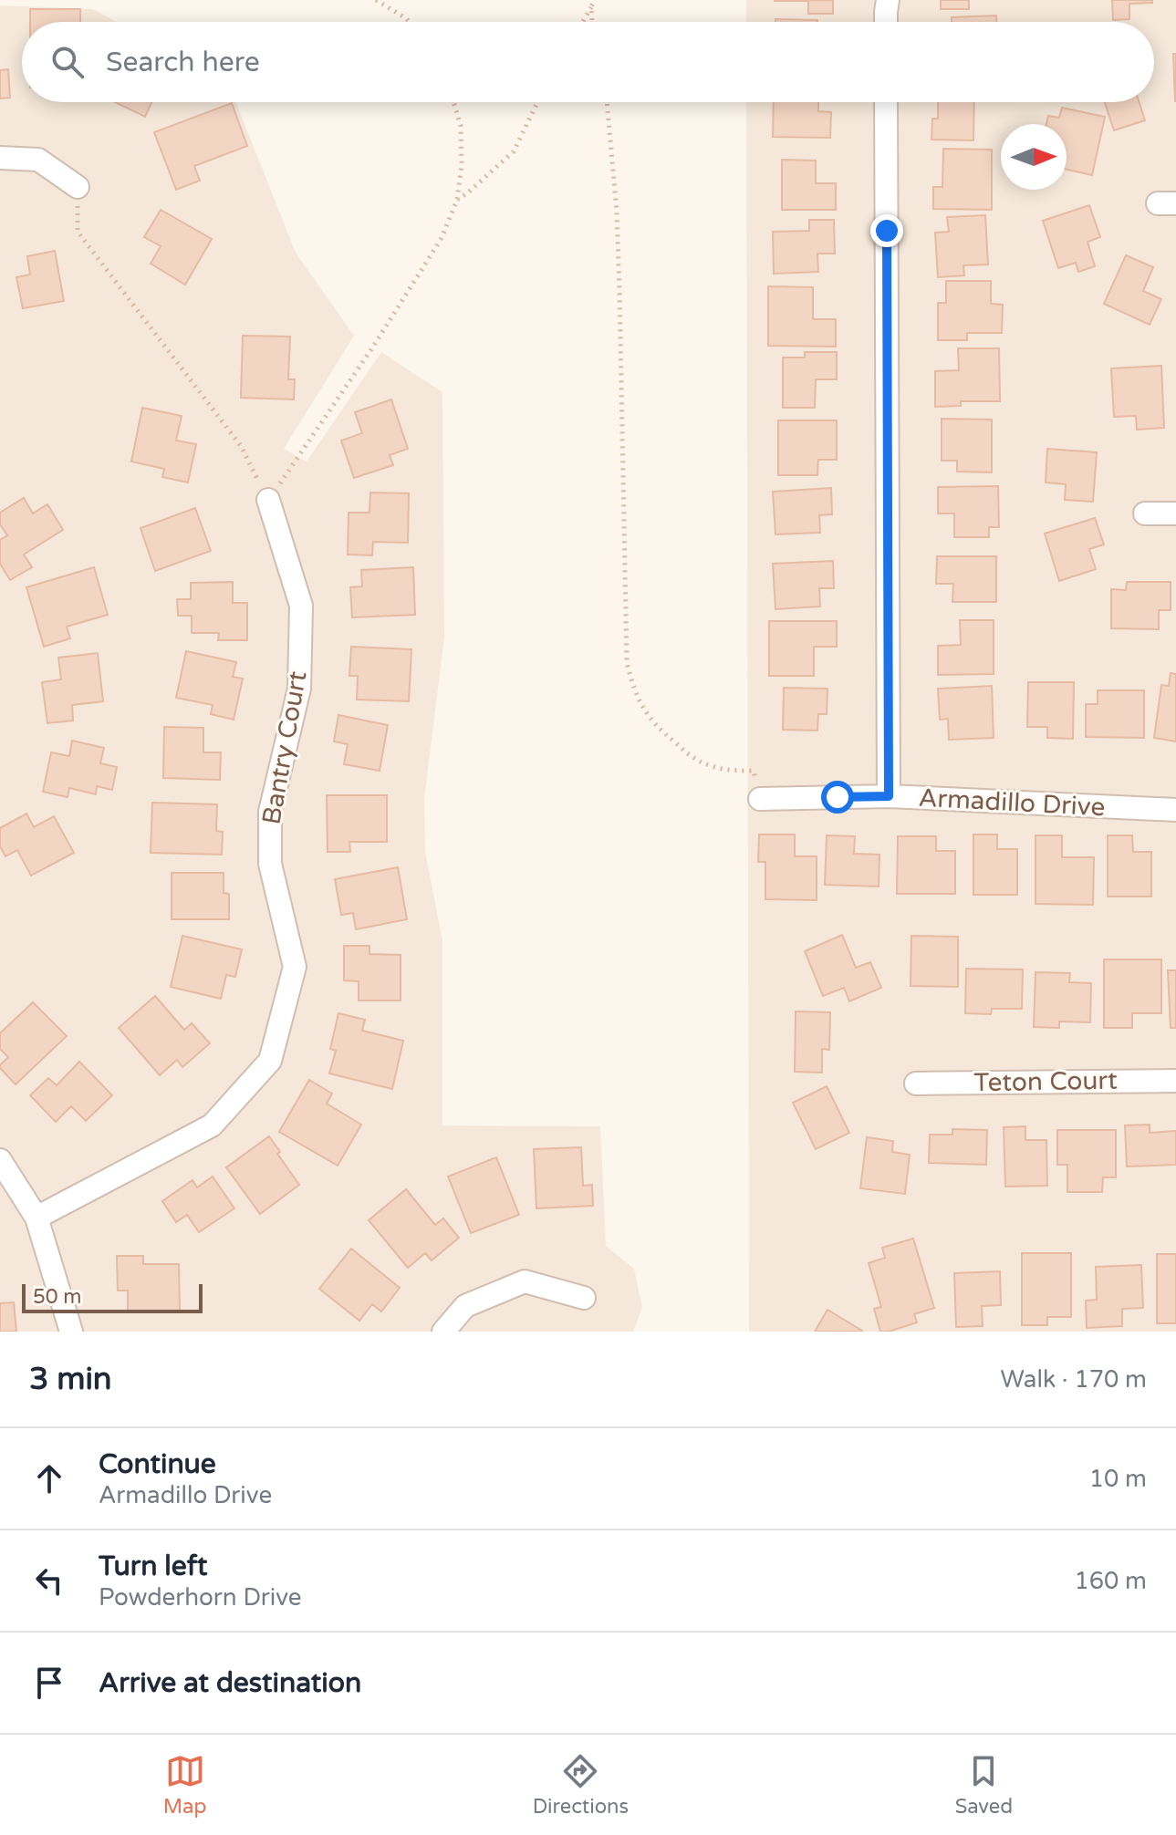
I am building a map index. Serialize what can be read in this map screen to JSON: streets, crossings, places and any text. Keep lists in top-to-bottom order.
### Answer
{
  "streets": {
    "street": ["Bantry Court", "Armadillo Drive", "Teton Court"]
  },
  "scale_bar": "50 m",
  "north": "right",
  "page": {
    "search": "Search here",
    "scale": "50 m",
    "heading": ["3 min", "Walk · 170 m"],
    "list": [
      ["Continue", "Armadillo Drive", "10 m"],
      ["Turn left", "Powderhorn Drive", "160 m"],
      "Arrive at destination"
    ],
    "nav": ["Map", "Directions", "Saved"]
  }
}
